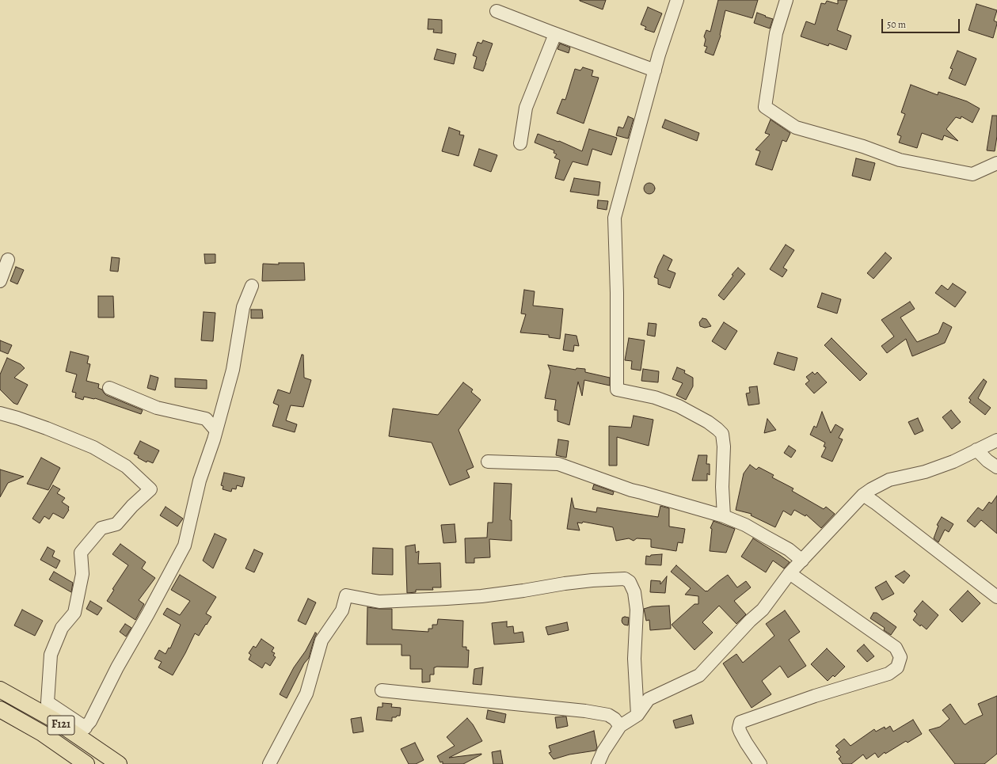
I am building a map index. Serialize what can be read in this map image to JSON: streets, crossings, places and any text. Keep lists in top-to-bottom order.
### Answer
{
  "streets": {
    "main road": ["F121"]
  },
  "scale_bar": "50 m"
}
